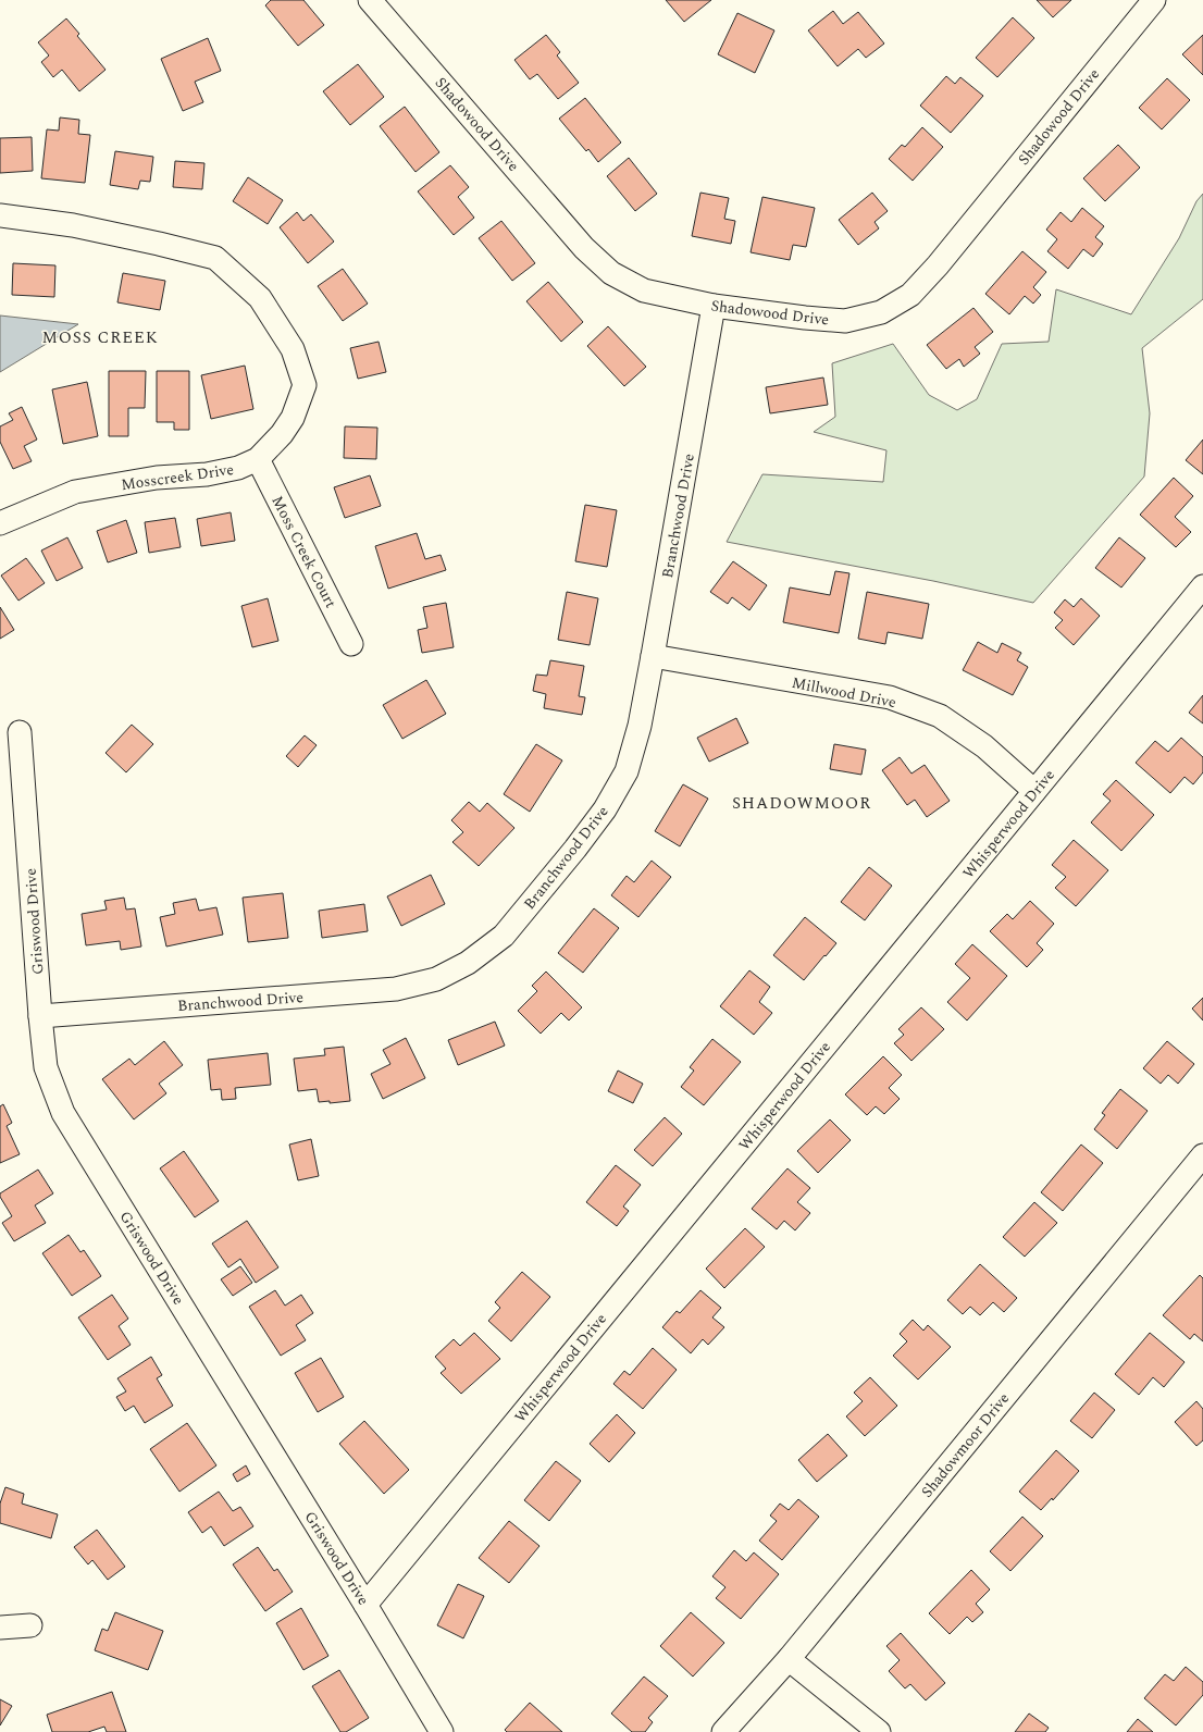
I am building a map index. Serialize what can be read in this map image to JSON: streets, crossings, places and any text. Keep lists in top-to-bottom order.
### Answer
{
  "streets": {
    "street": [
      "Shadowood Drive",
      "Mosscreek Drive",
      "Branchwood Drive",
      "Moss Creek Court",
      "Millwood Drive",
      "Whisperwood Drive",
      "Griswood Drive",
      "Shadowmoor Drive"
    ]
  },
  "crossings": [
    ["Shadowood Drive", "Branchwood Drive"],
    ["Mosscreek Drive", "Moss Creek Court"],
    ["Branchwood Drive", "Millwood Drive"],
    ["Branchwood Drive", "Griswood Drive"],
    ["Millwood Drive", "Whisperwood Drive"],
    ["Whisperwood Drive", "Griswood Drive"]
  ],
  "districts": ["MOSS CREEK", "SHADOWMOOR"]
}
